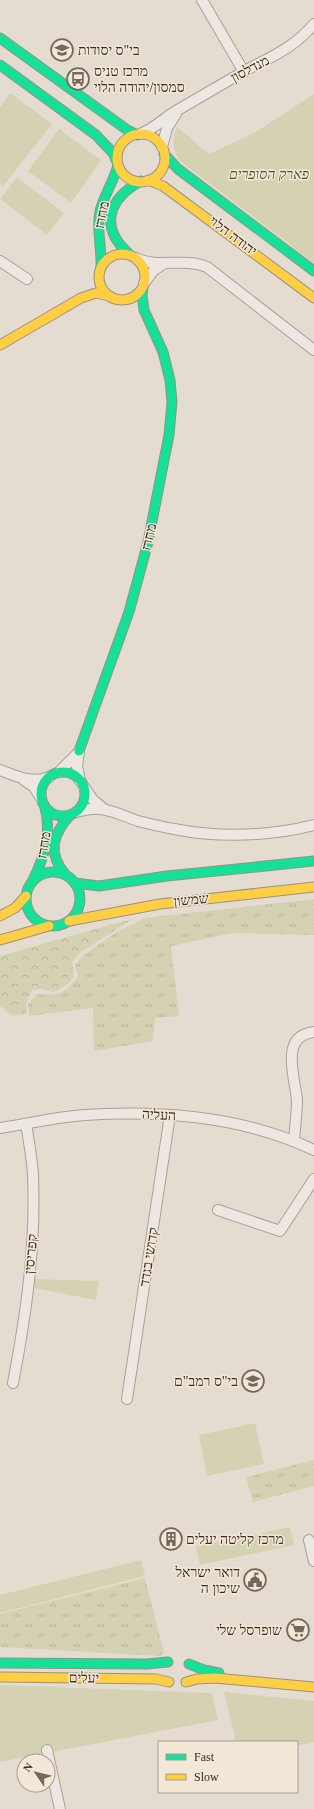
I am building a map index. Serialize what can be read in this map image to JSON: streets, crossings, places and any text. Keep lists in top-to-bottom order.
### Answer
{
  "streets": {
    "street": [
      "מנדלסון",
      "מחרז",
      "יהודה הלוי",
      "שמשון",
      "העליה",
      "קפריסין",
      "קדושי בגדד",
      "יעלים"
    ]
  },
  "crossings": [
    ["מנדלסון", "מחרז"],
    ["מנדלסון", "יהודה הלוי"],
    ["מחרז", "יהודה הלוי"],
    ["מחרז", "שמשון"],
    ["העליה", "קפריסין"],
    ["העליה", "קדושי בגדד"]
  ],
  "parks": ["פארק הסופרים"],
  "places": {
    "school or university": ["בי\"ס יסודות", "בי\"ס רמב\"ם"],
    "bus stop": ["מרכז טניס סמסון/יהודה הלוי"],
    "building": ["מרכז קליטה יעלים"],
    "public building": ["דואר ישראל שיכון ה"],
    "supermarket": ["שופרסל שלי"]
  },
  "legend": ["Fast", "Slow"],
  "north": "top left"
}
